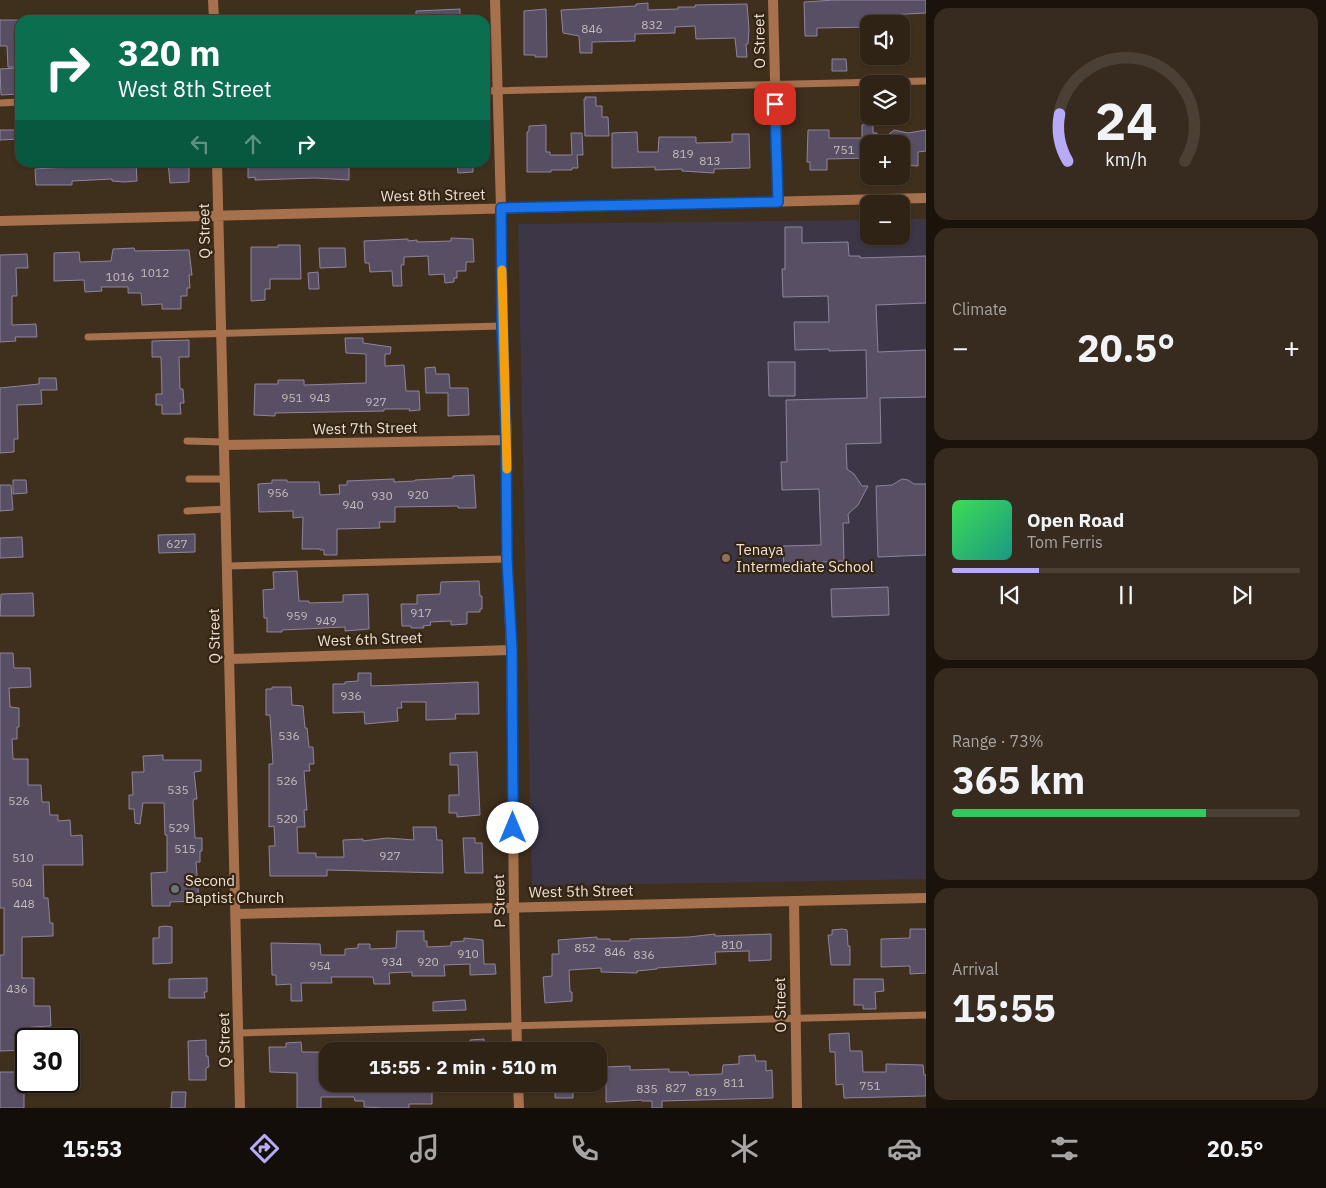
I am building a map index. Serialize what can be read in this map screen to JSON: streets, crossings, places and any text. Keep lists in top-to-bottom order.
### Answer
{
  "streets": {
    "street": [
      "O Street",
      "West 8th Street",
      "Q Street",
      "West 7th Street",
      "West 6th Street",
      "West 5th Street",
      "P Street"
    ]
  },
  "crossings": [
    ["O Street", "West 8th Street"],
    ["O Street", "West 5th Street"],
    ["West 8th Street", "Q Street"],
    ["West 8th Street", "P Street"],
    ["Q Street", "West 7th Street"],
    ["Q Street", "West 6th Street"],
    ["Q Street", "West 5th Street"],
    ["West 7th Street", "P Street"],
    ["West 6th Street", "P Street"],
    ["West 5th Street", "P Street"]
  ],
  "places": ["Tenaya Intermediate School", "Second Baptist Church"],
  "house_numbers": [
    "832",
    "846",
    "751",
    "819",
    "813",
    "1012",
    "1016",
    "951",
    "943",
    "927",
    "956",
    "920",
    "930",
    "940",
    "627",
    "917",
    "959",
    "949",
    "936",
    "536",
    "526",
    "535",
    "526",
    "520",
    "529",
    "515",
    "927",
    "510",
    "504",
    "448",
    "810",
    "852",
    "846",
    "910",
    "836",
    "934",
    "920",
    "954",
    "436",
    "811",
    "751",
    "827",
    "835",
    "819"
  ],
  "page": {
    "map_buttons": ["+", "−"],
    "turn": ["320 m", "West 8th Street"],
    "tile": [
      "Climate",
      ["Range · 73%", "365 km"],
      ["Arrival", "15:55"]
    ],
    "heat": ["−", "20.5°", "+"],
    "song": ["Open Road", "Tom Ferris"],
    "limit": "30",
    "trip": "15:55 · 2 min · 510 m",
    "tabs": ["15:53", "20.5°"],
    "gauge": ["24", "km/h"]
  }
}
